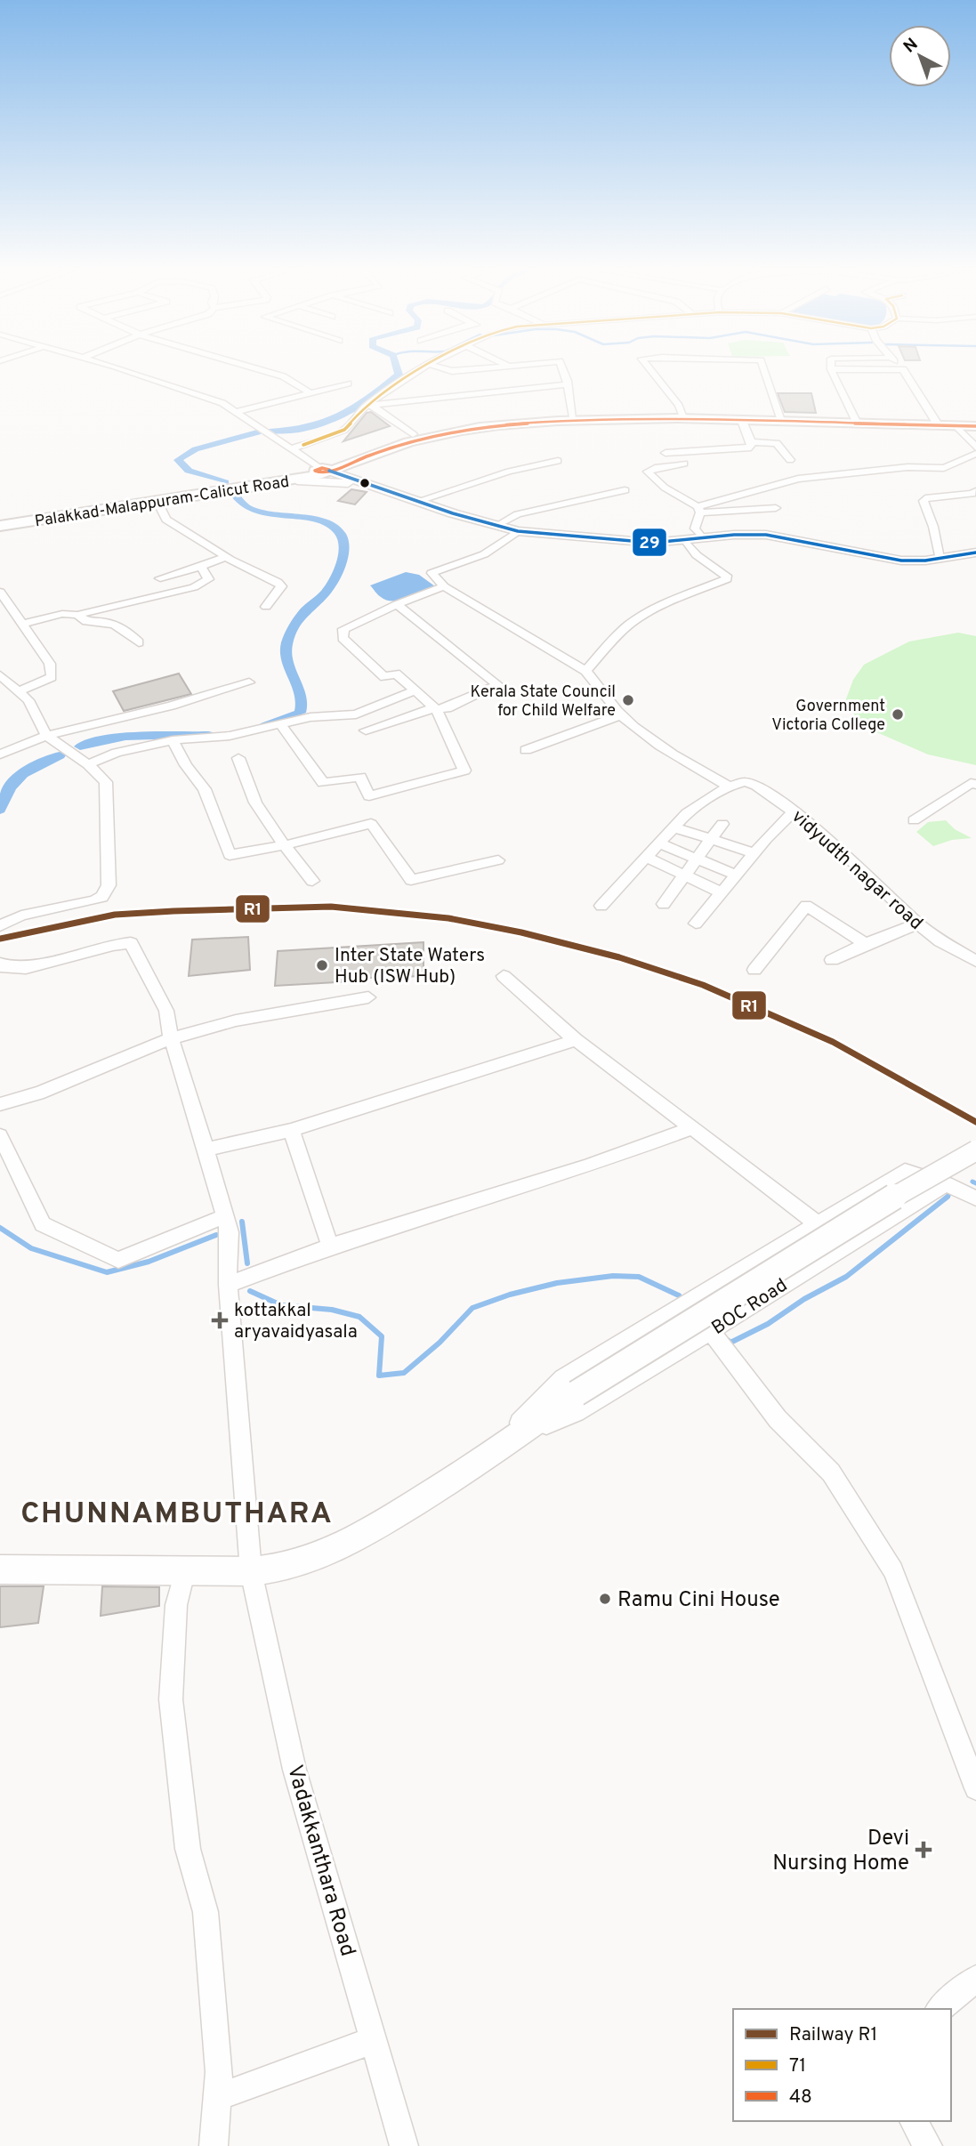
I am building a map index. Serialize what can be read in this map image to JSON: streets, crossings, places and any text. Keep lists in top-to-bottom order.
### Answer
{
  "streets": {
    "highway": ["Palakkad-Malappuram-Calicut Road"],
    "street": ["vidyudth nagar road", "BOC Road", "Vadakkanthara Road"]
  },
  "districts": ["CHUNNAMBUTHARA"],
  "places": {
    "other": [
      "Kerala State Council for Child Welfare",
      "Government Victoria College",
      "Inter State Waters Hub (ISW Hub)",
      "Ramu Cini House"
    ],
    "health": ["kottakkal aryavaidyasala", "Devi Nursing Home"]
  },
  "lines": [
    "transit line 71",
    "transit line 48",
    "transit line 29",
    "rail line R1"
  ],
  "legend": ["Railway R1", "71", "48"],
  "north": "top left"
}
